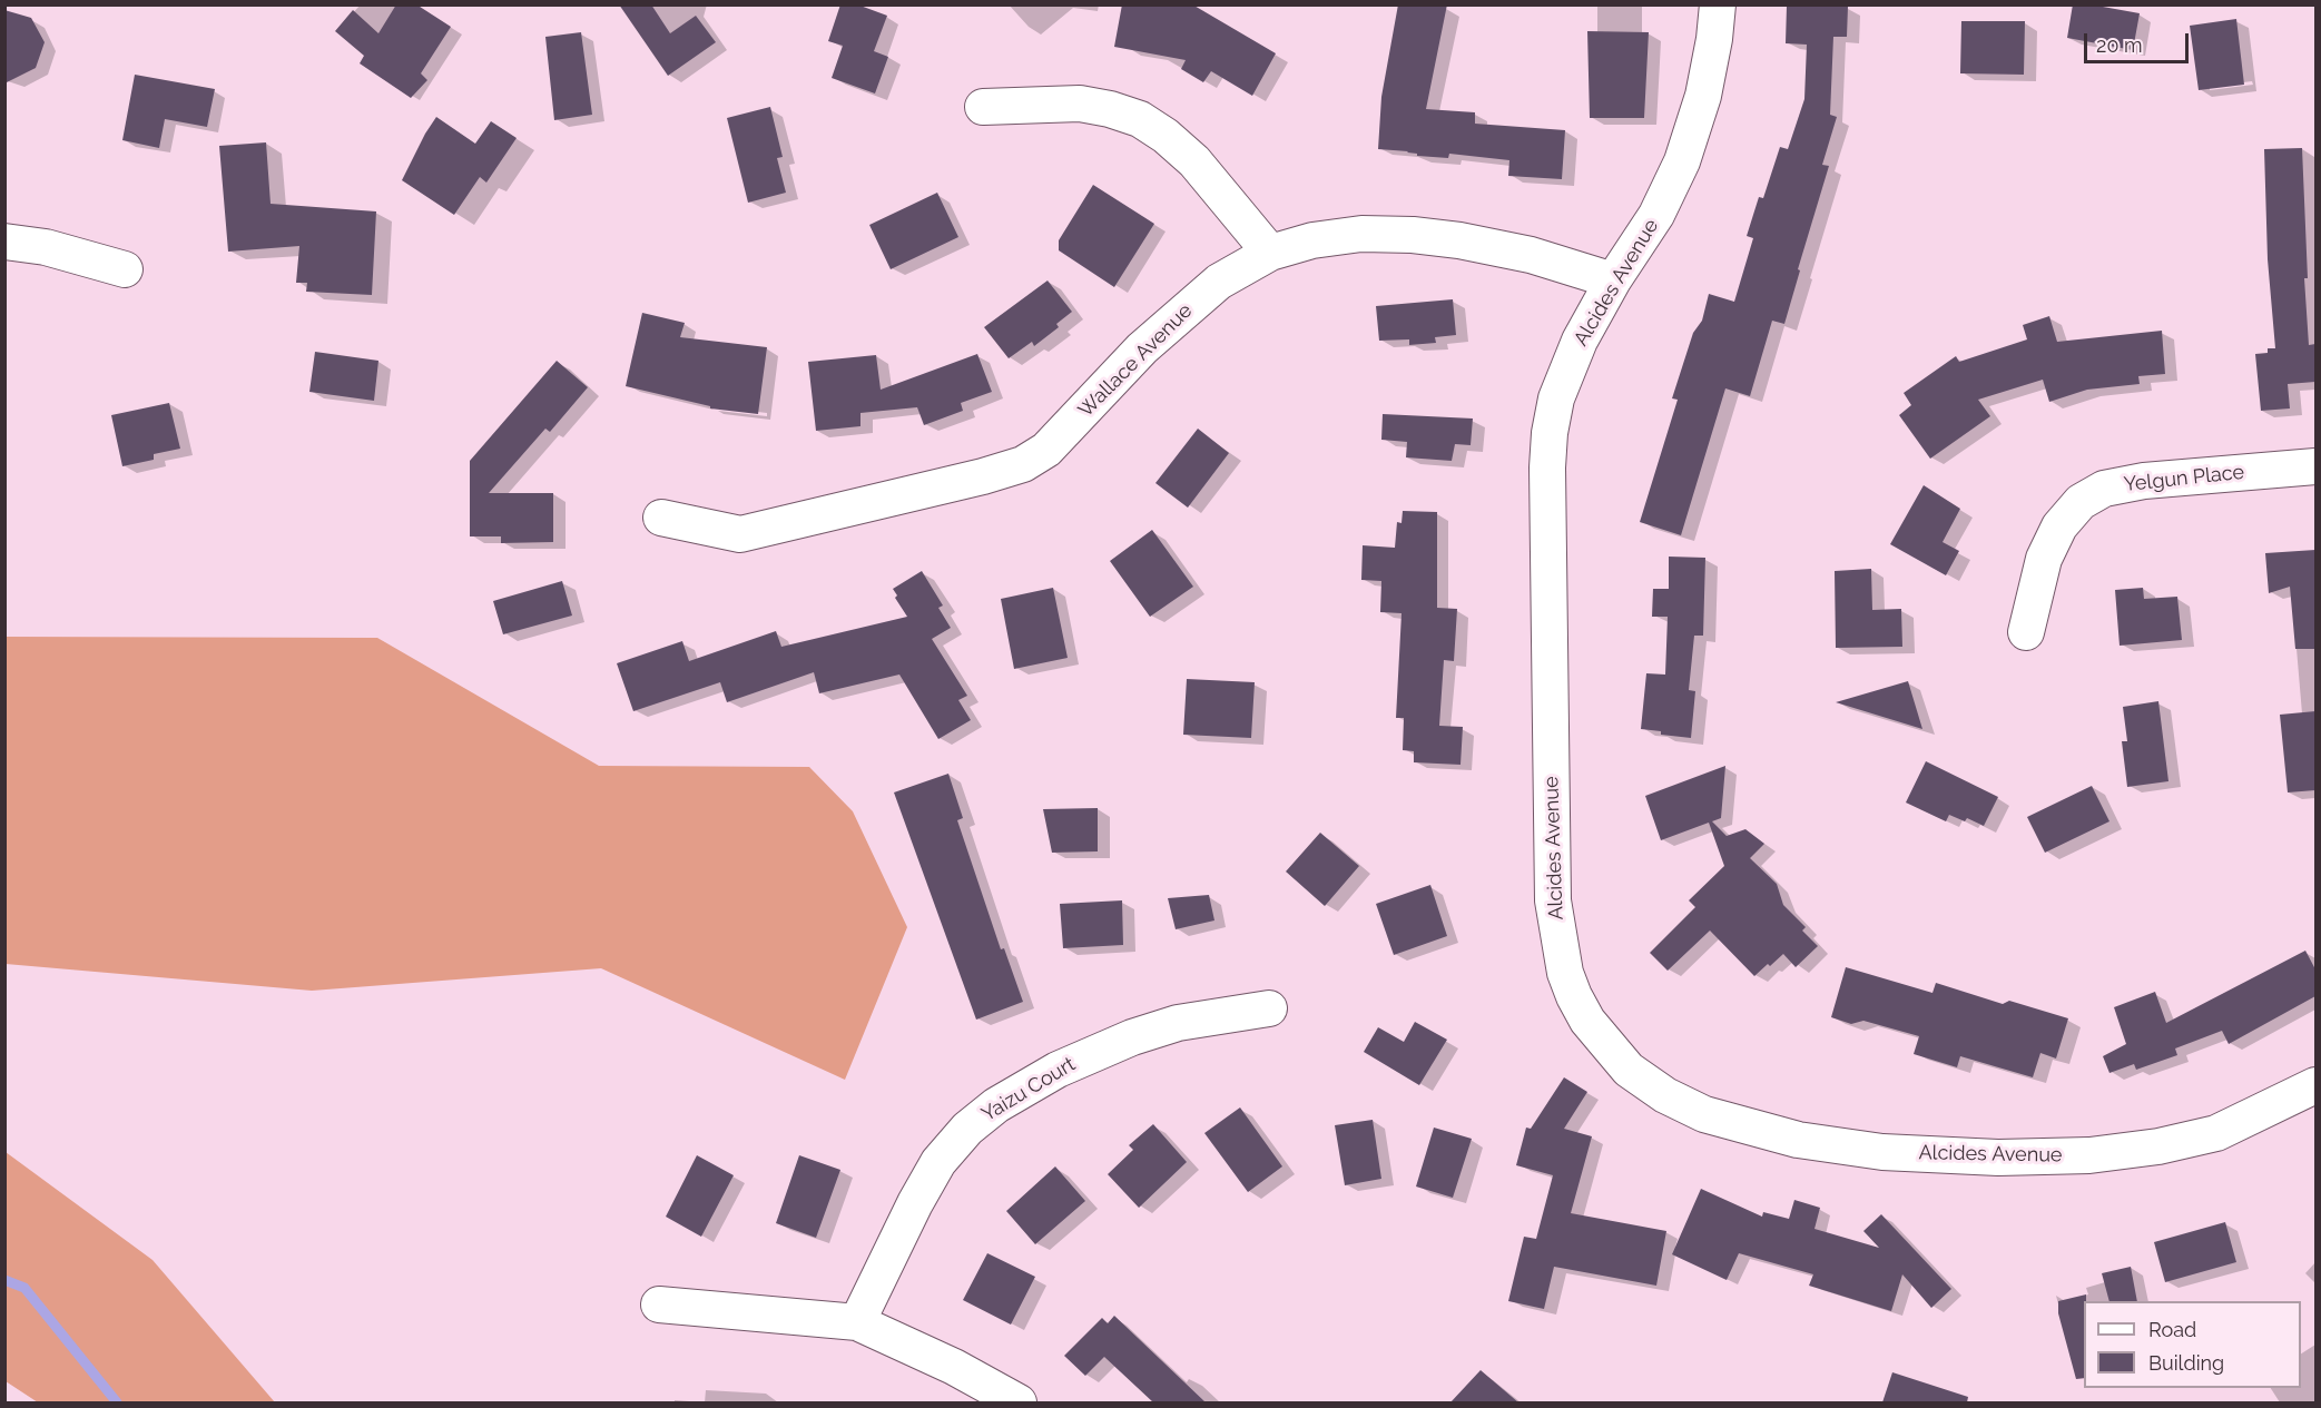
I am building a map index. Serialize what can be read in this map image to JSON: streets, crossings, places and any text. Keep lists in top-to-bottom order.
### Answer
{
  "streets": {
    "street": [
      "Alcides Avenue",
      "Wallace Avenue",
      "Yelgun Place",
      "Yaizu Court"
    ]
  },
  "crossings": [
    ["Alcides Avenue", "Wallace Avenue"]
  ],
  "legend": ["Road", "Building"],
  "scale_bar": "20 m"
}
